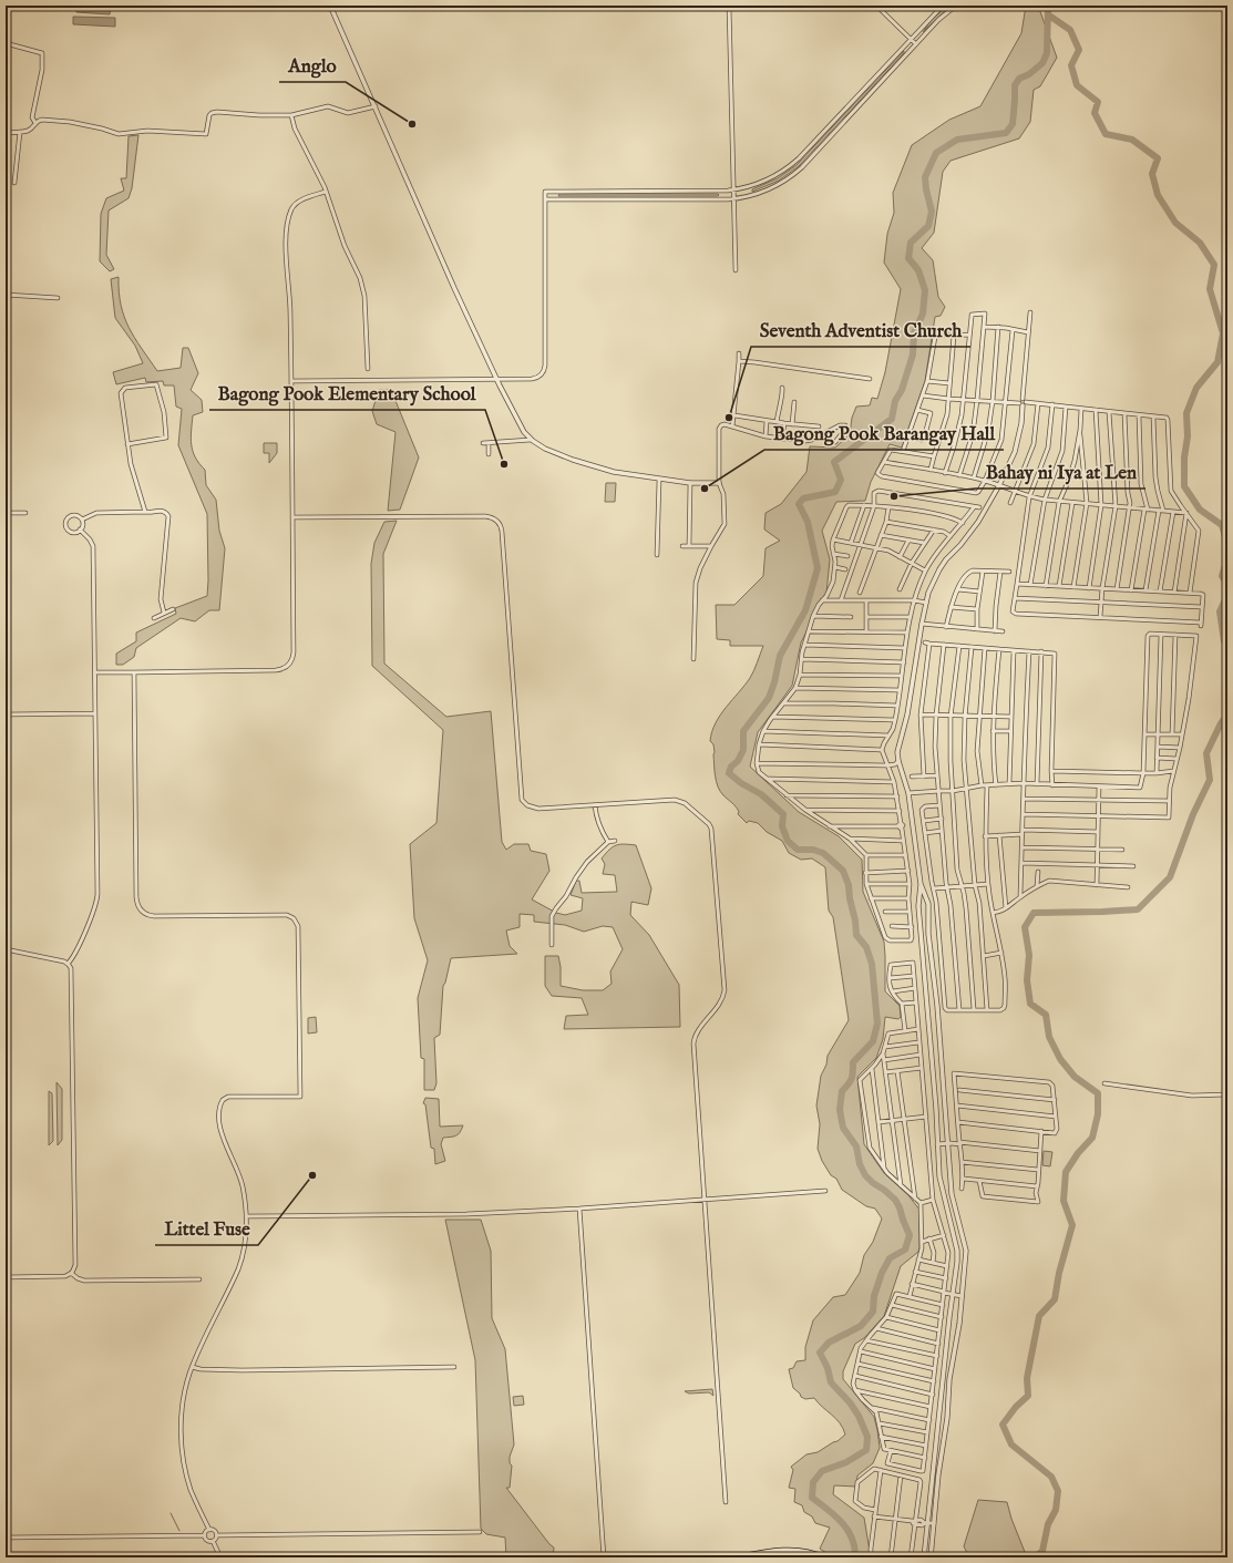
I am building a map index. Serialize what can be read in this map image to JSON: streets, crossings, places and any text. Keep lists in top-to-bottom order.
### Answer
{
  "places": [
    "Anglo",
    "Seventh Adventist Church",
    "Bagong Pook Elementary School",
    "Bagong Pook Barangay Hall",
    "Bahay ni Iya at Len",
    "Littel Fuse"
  ]
}
